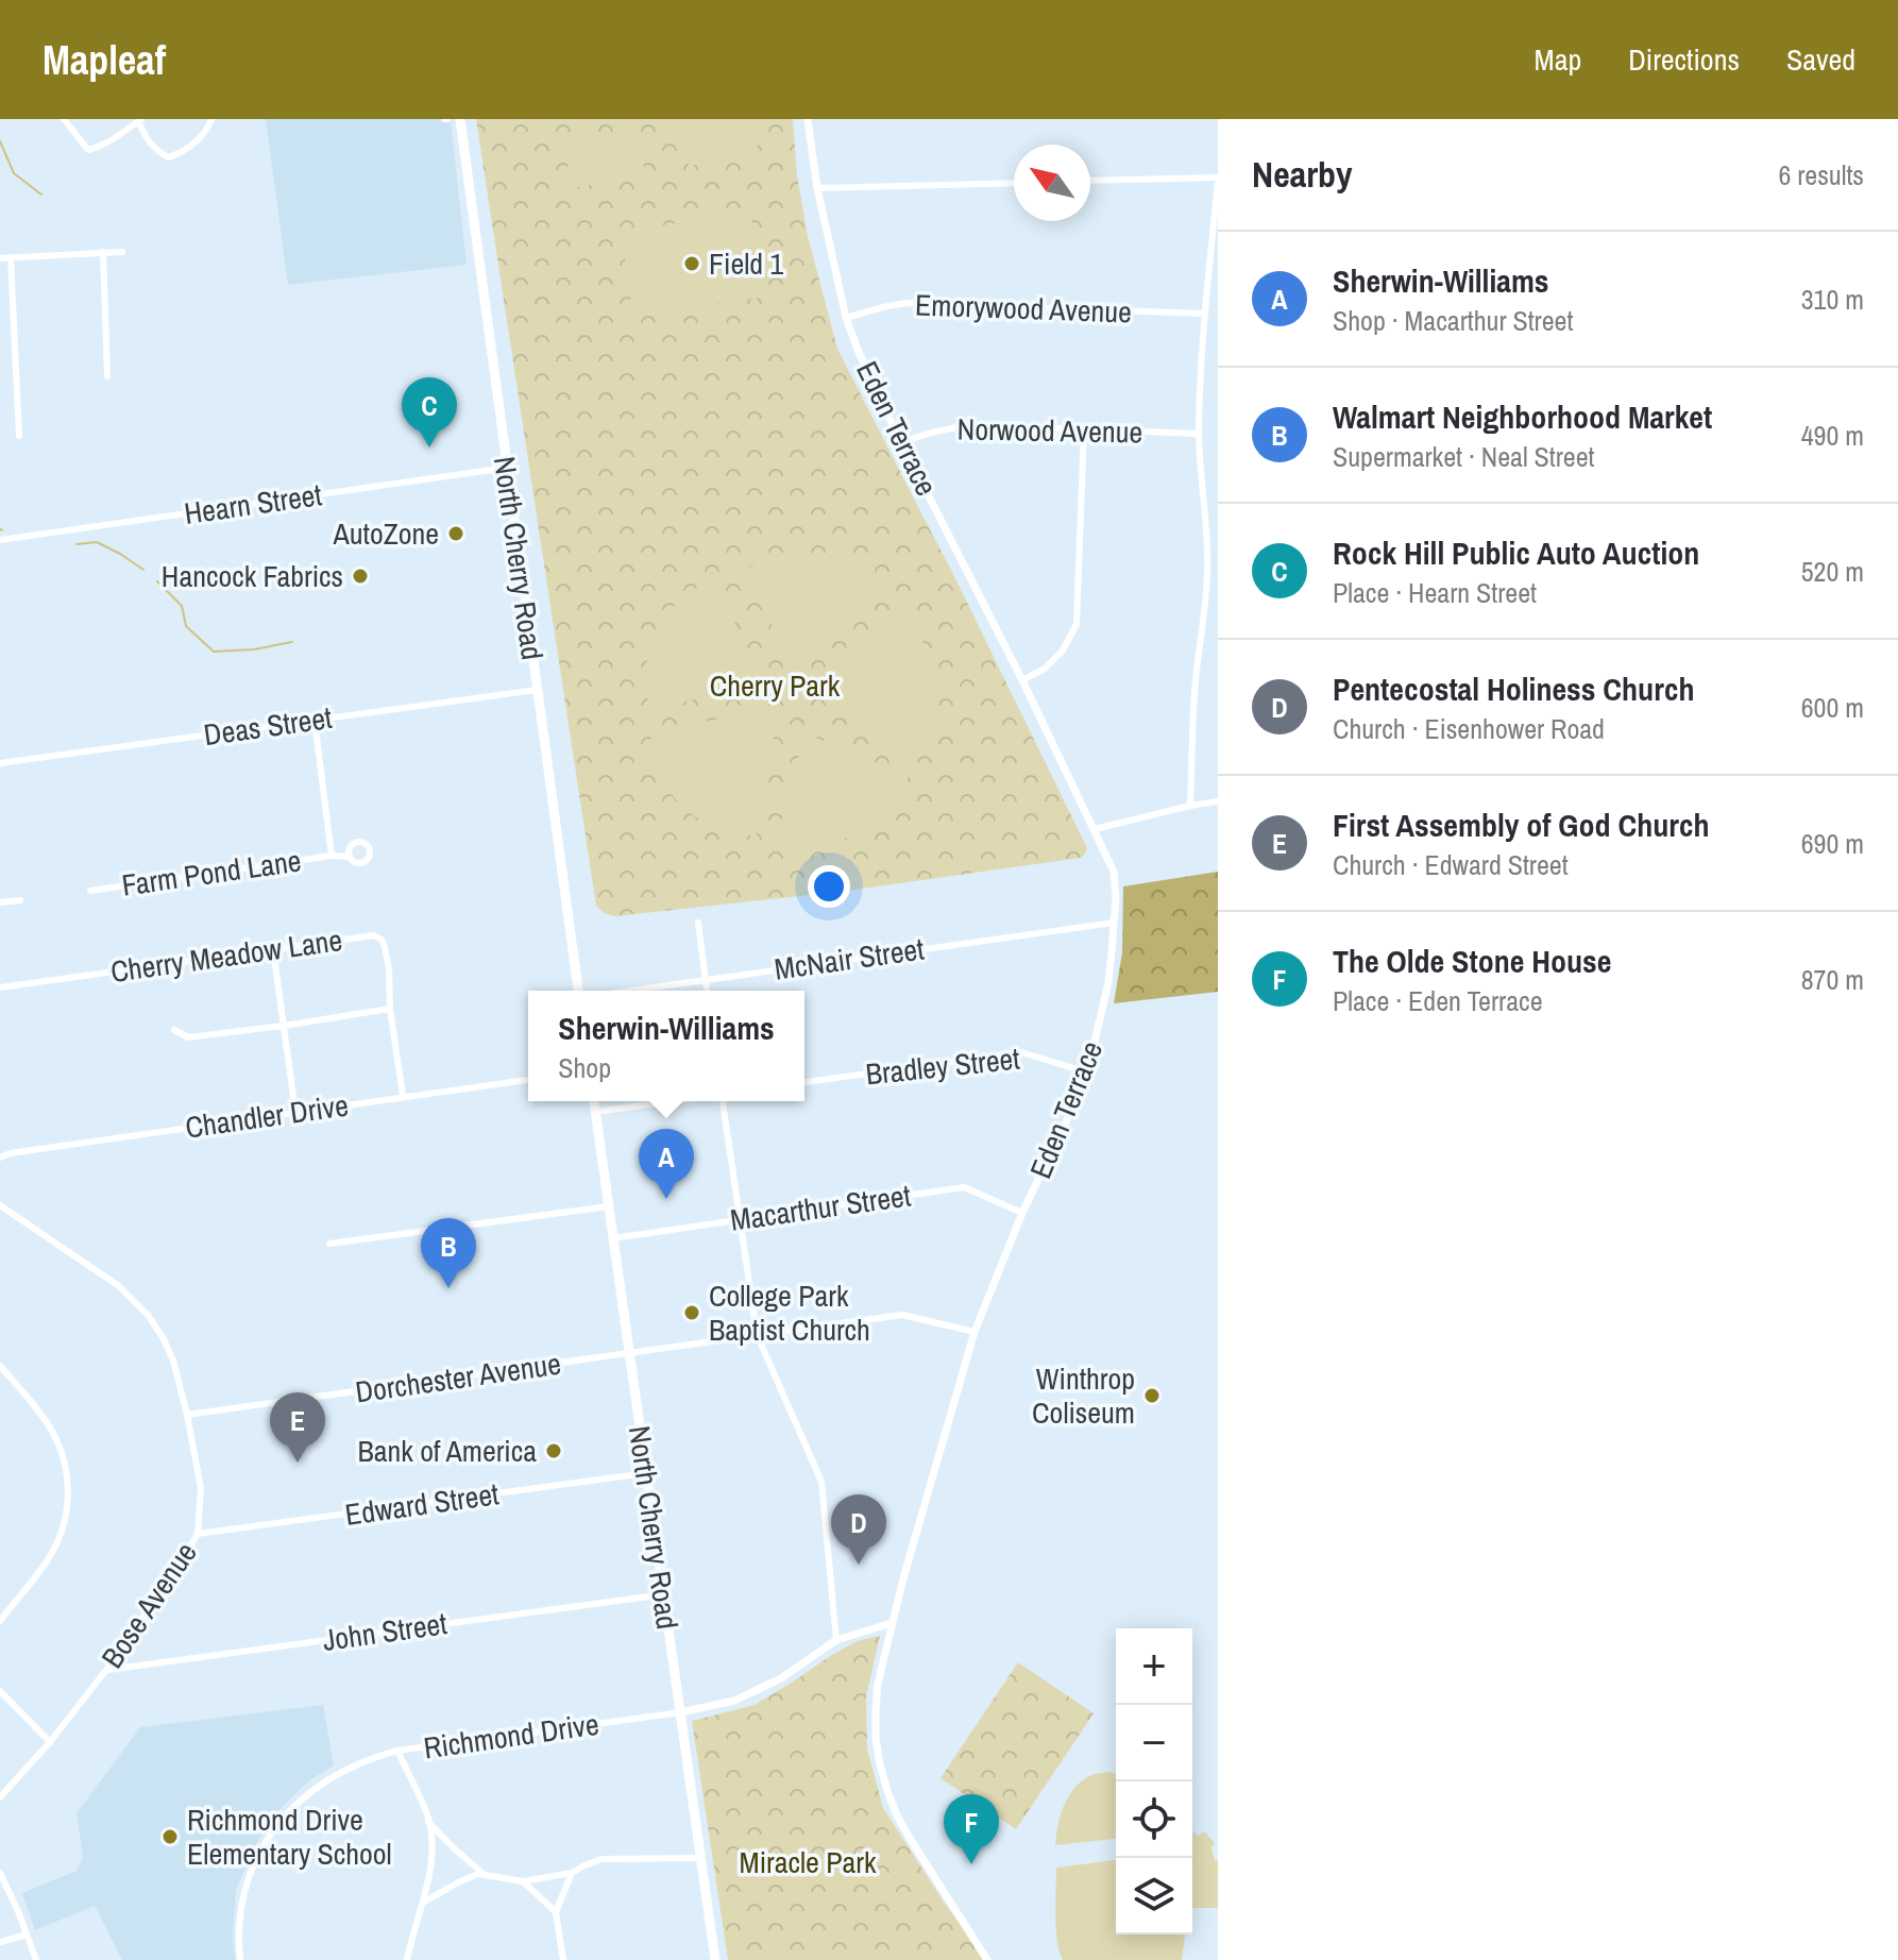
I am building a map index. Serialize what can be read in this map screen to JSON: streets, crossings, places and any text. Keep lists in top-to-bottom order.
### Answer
{
  "streets": {
    "main road": ["North Cherry Road"],
    "street": [
      "Emorywood Avenue",
      "Eden Terrace",
      "Norwood Avenue",
      "Hearn Street",
      "Deas Street",
      "Farm Pond Lane",
      "Cherry Meadow Lane",
      "McNair Street",
      "Bradley Street",
      "Chandler Drive",
      "Macarthur Street",
      "Dorchester Avenue",
      "Edward Street",
      "Bose Avenue",
      "John Street",
      "Richmond Drive"
    ]
  },
  "crossings": [
    ["Emorywood Avenue", "Eden Terrace"],
    ["Eden Terrace", "Norwood Avenue"],
    ["Eden Terrace", "McNair Street"],
    ["Eden Terrace", "Bradley Street"],
    ["Eden Terrace", "Macarthur Street"],
    ["Eden Terrace", "Dorchester Avenue"],
    ["Eden Terrace", "Richmond Drive"],
    ["Hearn Street", "North Cherry Road"],
    ["North Cherry Road", "Deas Street"],
    ["North Cherry Road", "Macarthur Street"],
    ["North Cherry Road", "Dorchester Avenue"],
    ["North Cherry Road", "Edward Street"],
    ["North Cherry Road", "John Street"],
    ["North Cherry Road", "Richmond Drive"],
    ["Deas Street", "Farm Pond Lane"],
    ["Dorchester Avenue", "Bose Avenue"],
    ["Edward Street", "Bose Avenue"],
    ["Bose Avenue", "John Street"]
  ],
  "parks": ["Cherry Park", "Miracle Park"],
  "places": [
    "Field 1",
    "AutoZone",
    "Hancock Fabrics",
    "College Park Baptist Church",
    "Winthrop Coliseum",
    "Bank of America",
    "Richmond Drive Elementary School"
  ],
  "north": "top left",
  "page": {
    "header": "Mapleaf",
    "nav": ["Map", "Directions", "Saved"],
    "heading": ["Nearby", "6 results"],
    "list": [
      {
        "mark": "A",
        "name": "Sherwin-Williams",
        "note": "Shop · Macarthur Street",
        "value": "310 m"
      },
      {
        "mark": "B",
        "name": "Walmart Neighborhood Market",
        "note": "Supermarket · Neal Street",
        "value": "490 m"
      },
      {
        "mark": "C",
        "name": "Rock Hill Public Auto Auction",
        "note": "Place · Hearn Street",
        "value": "520 m"
      },
      {
        "mark": "D",
        "name": "Pentecostal Holiness Church",
        "note": "Church · Eisenhower Road",
        "value": "600 m"
      },
      {
        "mark": "E",
        "name": "First Assembly of God Church",
        "note": "Church · Edward Street",
        "value": "690 m"
      },
      {
        "mark": "F",
        "name": "The Olde Stone House",
        "note": "Place · Eden Terrace",
        "value": "870 m"
      }
    ],
    "pins": [
      "C",
      "A",
      "B",
      "E",
      "D",
      "F"
    ],
    "popup": ["Sherwin-Williams", "Shop"],
    "map_buttons": ["+", "−"]
  }
}
